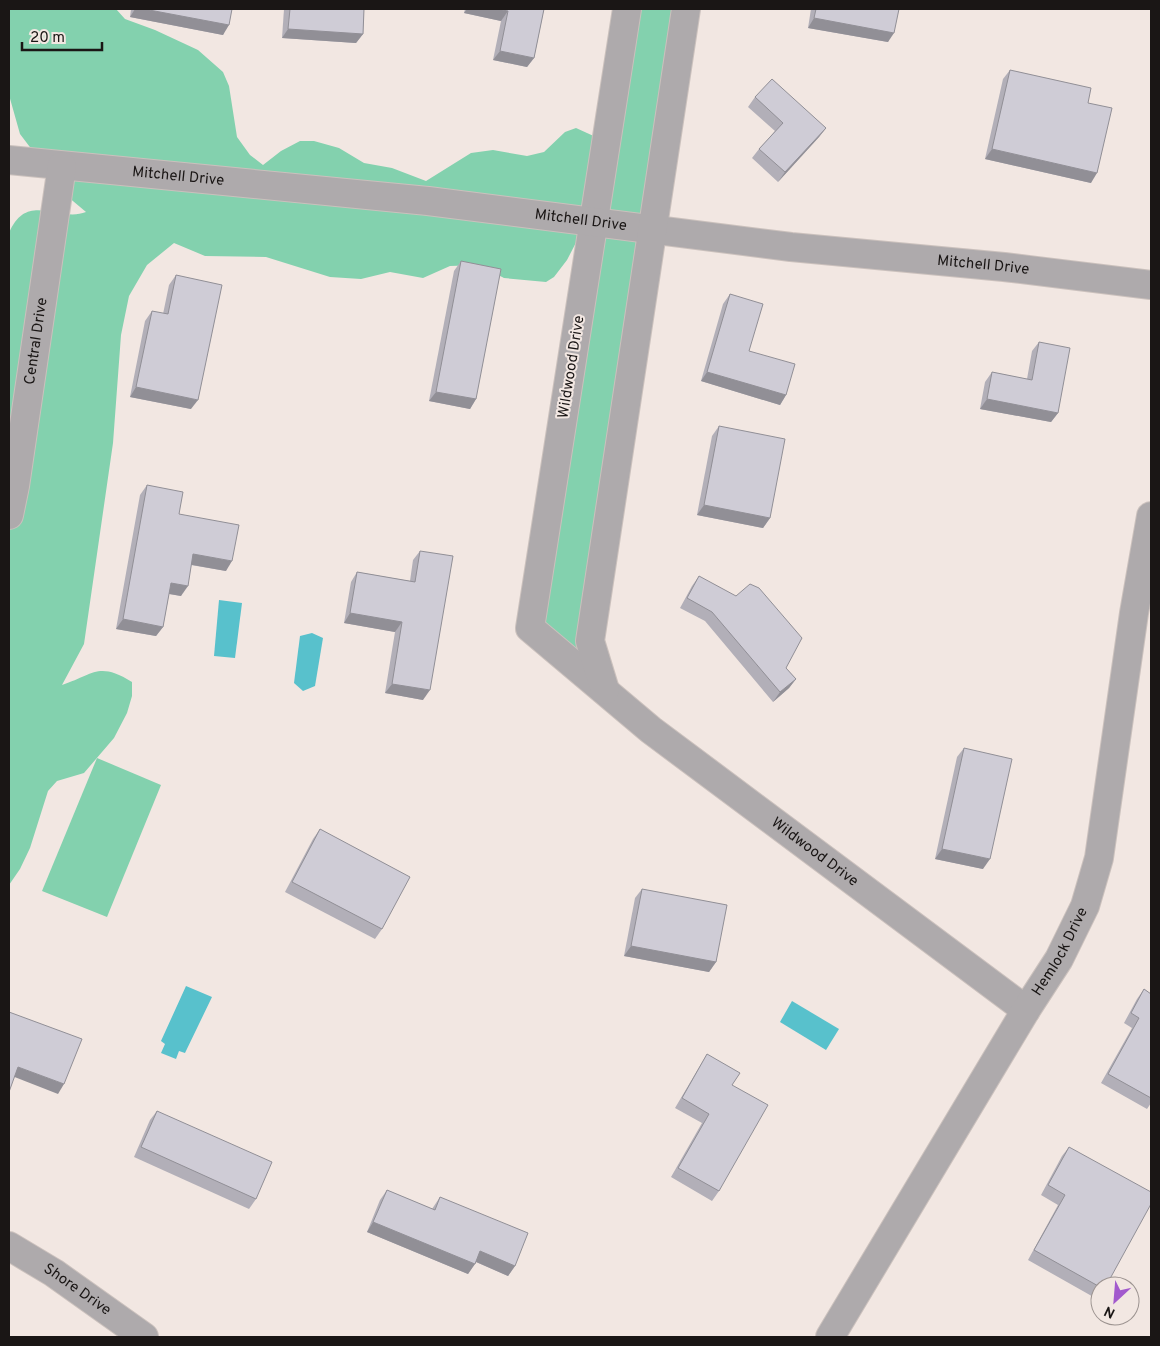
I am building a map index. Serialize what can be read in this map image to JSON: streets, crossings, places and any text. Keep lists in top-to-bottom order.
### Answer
{
  "streets": {
    "street": [
      "Mitchell Drive",
      "Central Drive",
      "Wildwood Drive",
      "Hemlock Drive",
      "Shore Drive"
    ]
  },
  "crossings": [
    ["Mitchell Drive", "Central Drive"],
    ["Mitchell Drive", "Wildwood Drive"],
    ["Wildwood Drive", "Hemlock Drive"]
  ],
  "scale_bar": "20 m",
  "north": "bottom left"
}
